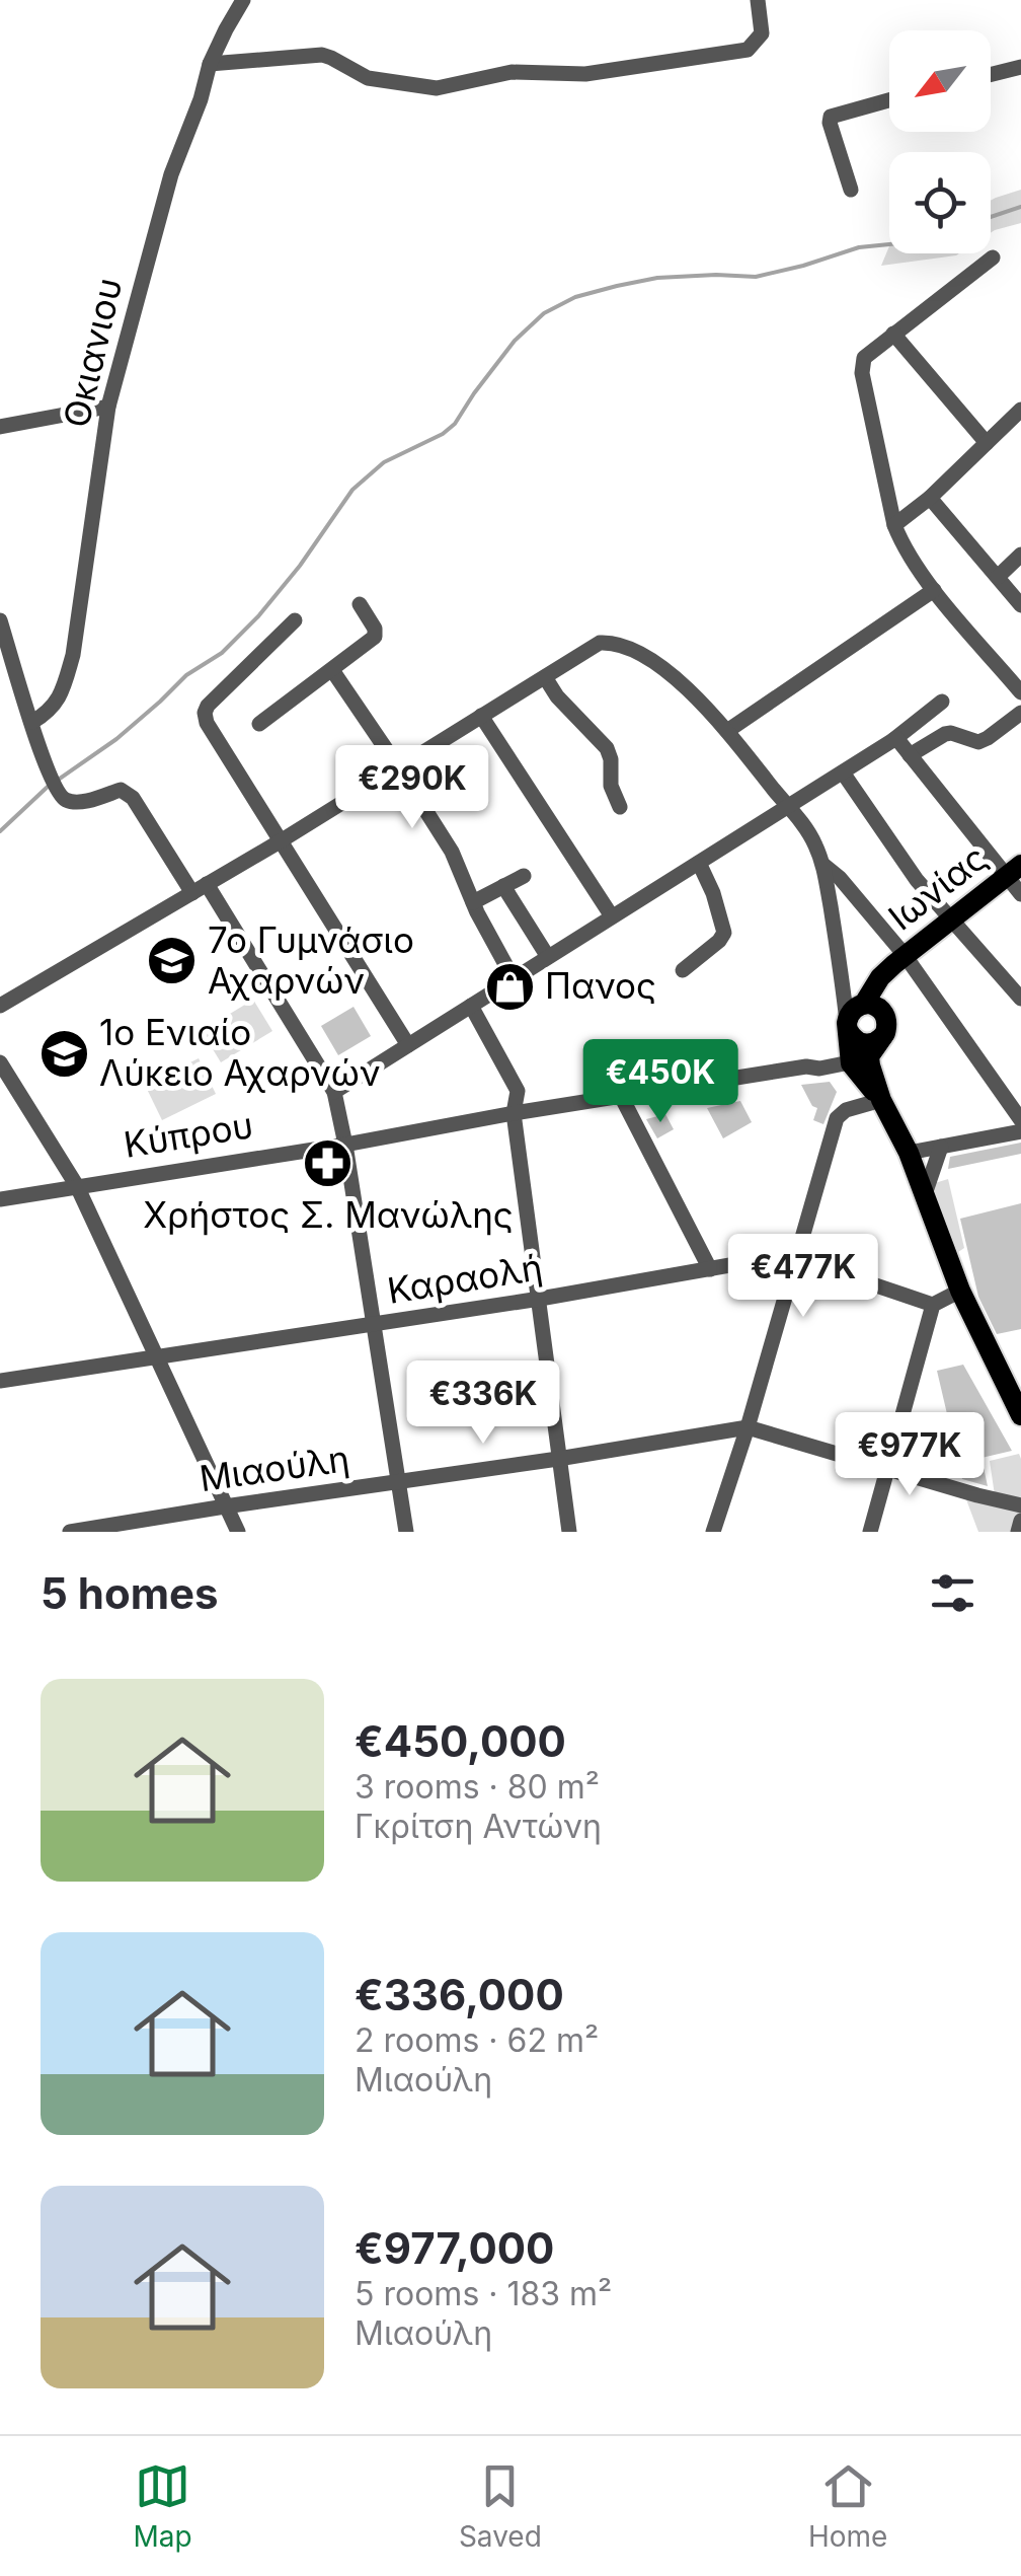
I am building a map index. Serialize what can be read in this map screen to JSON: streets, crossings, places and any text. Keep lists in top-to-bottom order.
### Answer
{
  "streets": {
    "main road": ["Ιωνίας", "Κύπρου"],
    "street": ["Οκιανιου", "Καραολή", "Μιαούλη"]
  },
  "crossings": [
    ["Ιωνίας", "Κύπρου"]
  ],
  "places": {
    "school or university": ["7ο Γυμνάσιο Αχαρνών", "1ο Ενιαίο Λύκειο Αχαρνών"],
    "shop": ["Πανος"],
    "pharmacy": ["Χρήστος Σ. Μανώλης"]
  },
  "north": "bottom left",
  "page": {
    "price": [
      "€290K",
      "€450K",
      "€477K",
      "€336K",
      "€977K"
    ],
    "heading": "5 homes",
    "list": [
      {
        "name": "€450,000",
        "note": "3 rooms · 80 m² · Γκρίτση Αντώνη"
      },
      {
        "name": "€336,000",
        "note": "2 rooms · 62 m² · Μιαούλη"
      },
      {
        "name": "€977,000",
        "note": "5 rooms · 183 m² · Μιαούλη"
      }
    ],
    "tabs": ["Map", "Saved", "Home"]
  }
}
